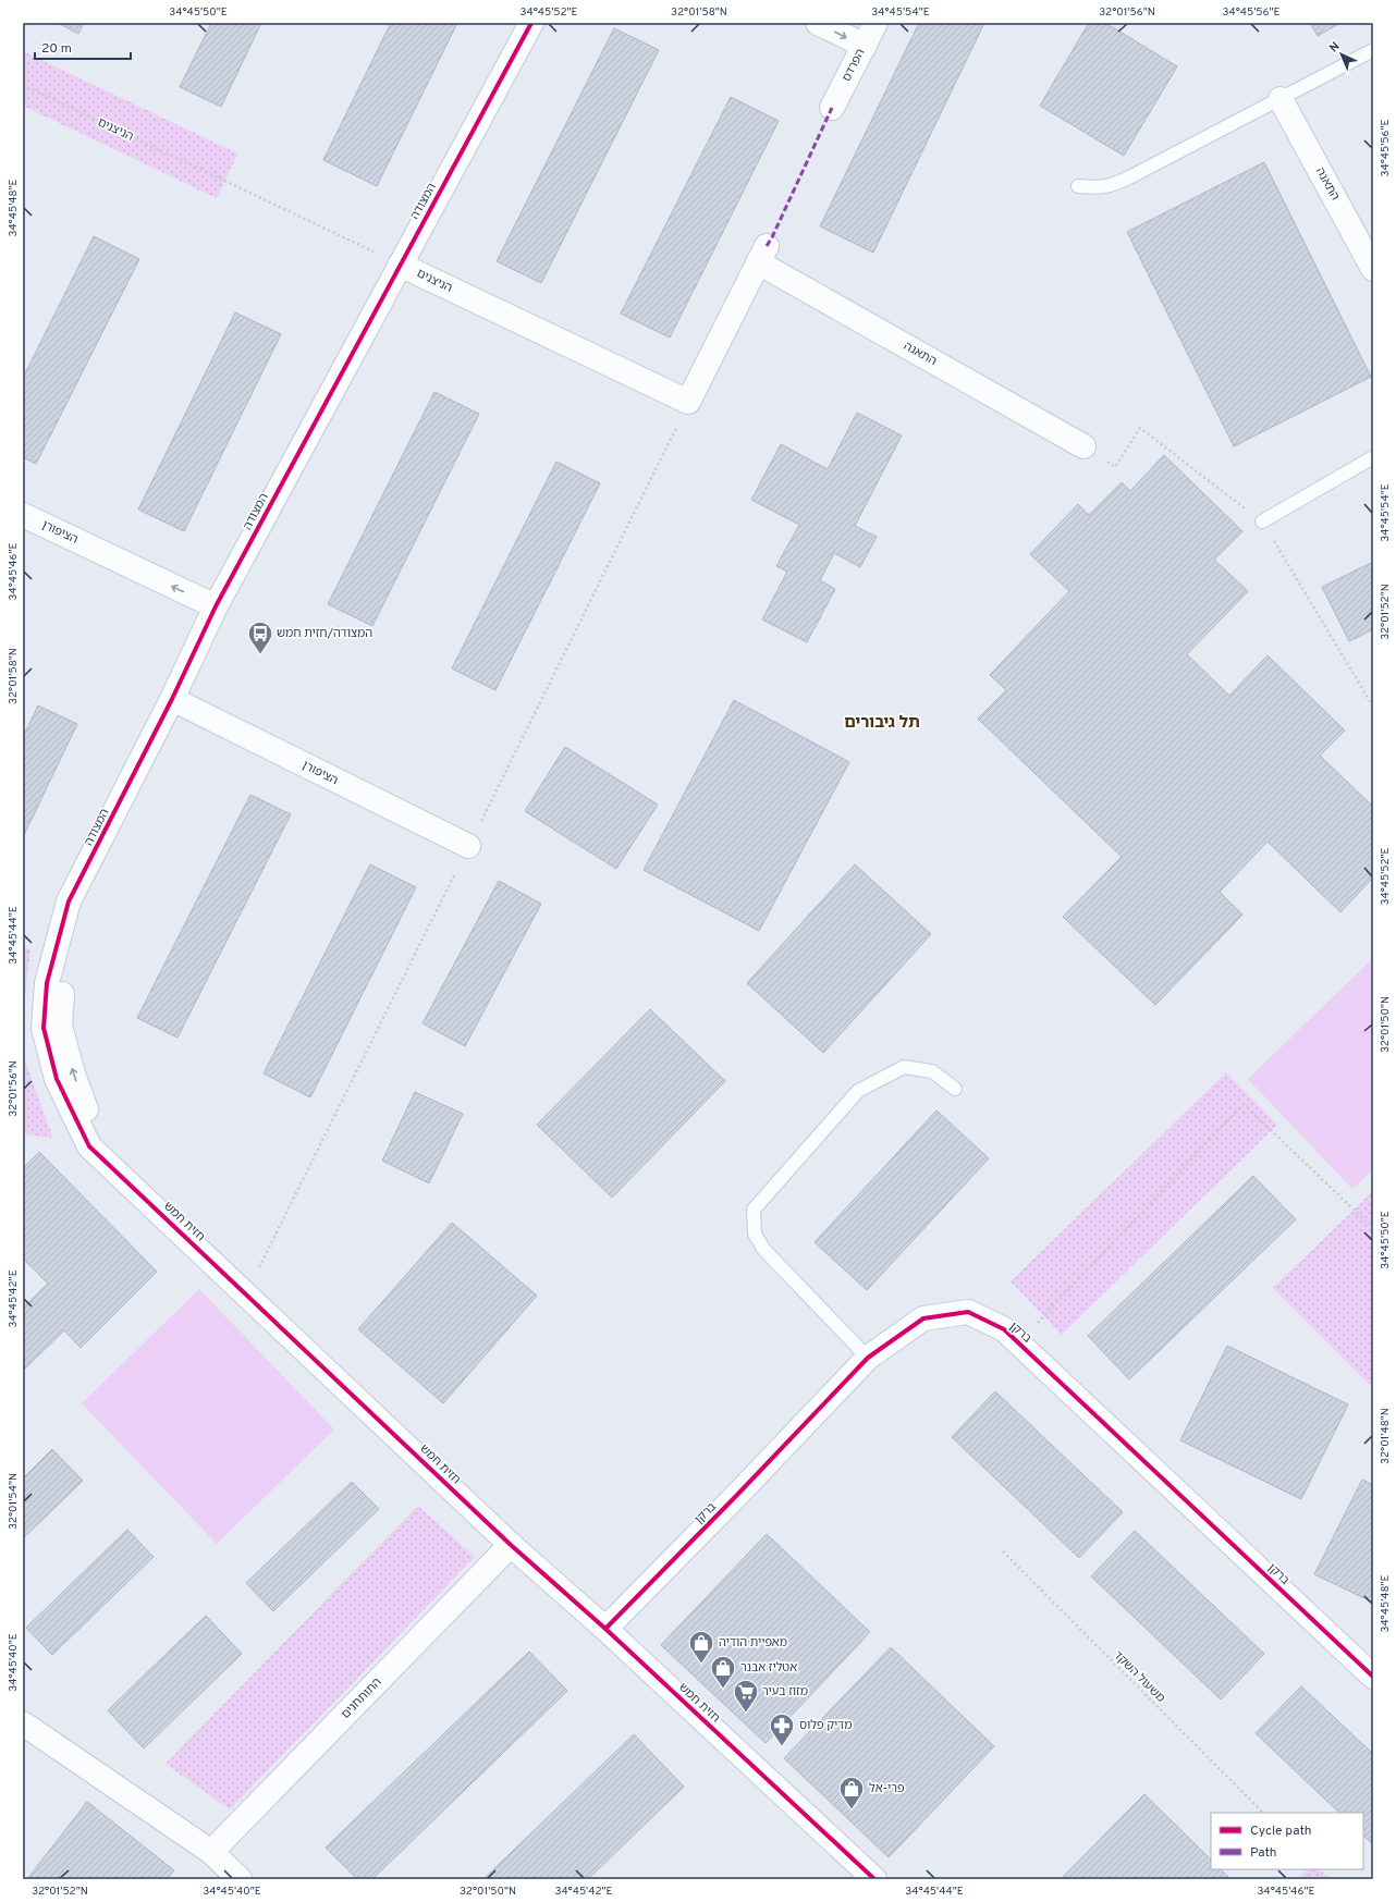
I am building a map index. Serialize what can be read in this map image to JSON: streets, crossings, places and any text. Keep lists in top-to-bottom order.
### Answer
{
  "streets": {
    "street": [
      "הפרדס",
      "הניצנים",
      "התאנה",
      "המצודה",
      "הציפורן",
      "חזית חמש",
      "ברקן",
      "התותחנים"
    ],
    "path": ["משעול השקד"]
  },
  "crossings": [
    ["הניצנים", "התאנה"],
    ["הניצנים", "המצודה"],
    ["המצודה", "הציפורן"],
    ["המצודה", "חזית חמש"],
    ["חזית חמש", "ברקן"],
    ["חזית חמש", "התותחנים"]
  ],
  "one_way": ["הציפורן"],
  "districts": ["תל גיבורים"],
  "places": {
    "bus stop": ["המצודה/חזית חמש"],
    "shop": ["מאפיית הודיה", "אטליז אבנר", "פרי-אל"],
    "supermarket": ["מזוז בעיר"],
    "pharmacy": ["מדיק פלוס"]
  },
  "legend": ["Cycle path", "Path"],
  "scale_bar": "20 m",
  "north": "top left",
  "coordinates": [
    "34°45'50\"E",
    "34°45'52\"E",
    "32°01'58\"N",
    "34°45'54\"E",
    "32°01'56\"N",
    "34°45'56\"E",
    "34°45'48\"E",
    "34°45'46\"E",
    "32°01'52\"N",
    "34°45'44\"E",
    "32°01'50\"N",
    "34°45'42\"E",
    "32°01'48\"N",
    "32°01'54\"N",
    "34°45'40\"E"
  ]
}
